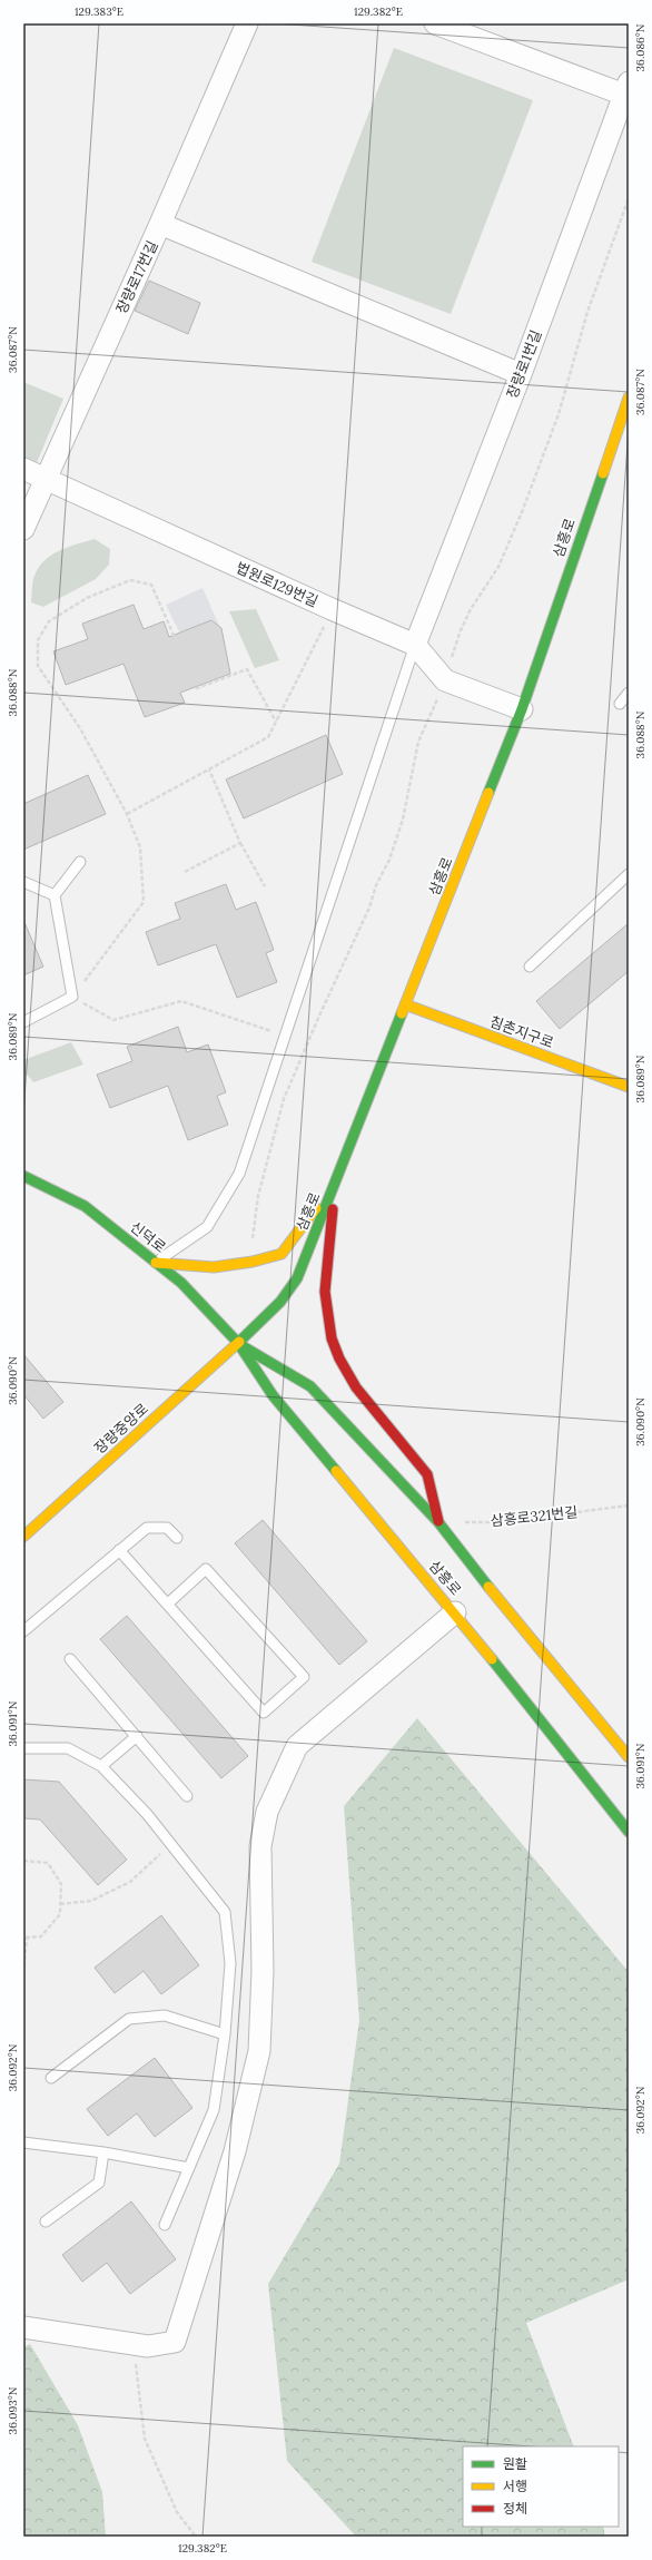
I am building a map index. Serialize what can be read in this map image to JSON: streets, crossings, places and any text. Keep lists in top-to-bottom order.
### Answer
{
  "streets": {
    "main road": [
      "삼흥로",
      "침촌지구로",
      "신덕로",
      "장량중앙로"
    ],
    "street": ["장량로17번길", "장량로1번길", "법원로129번길"],
    "path": ["삼흥로321번길"]
  },
  "crossings": [
    ["장량로17번길", "법원로129번길"],
    ["장량로1번길", "법원로129번길"],
    ["삼흥로", "법원로129번길"],
    ["삼흥로", "침촌지구로"],
    ["삼흥로", "신덕로"],
    ["삼흥로", "장량중앙로"],
    ["삼흥로", "삼흥로321번길"],
    ["신덕로", "장량중앙로"]
  ],
  "legend": ["원활", "서행", "정체"],
  "coordinates": [
    "129.383°E",
    "129.382°E",
    "36.086°N",
    "36.087°N",
    "36.088°N",
    "36.089°N",
    "36.090°N",
    "36.091°N",
    "36.092°N",
    "36.093°N"
  ]
}
